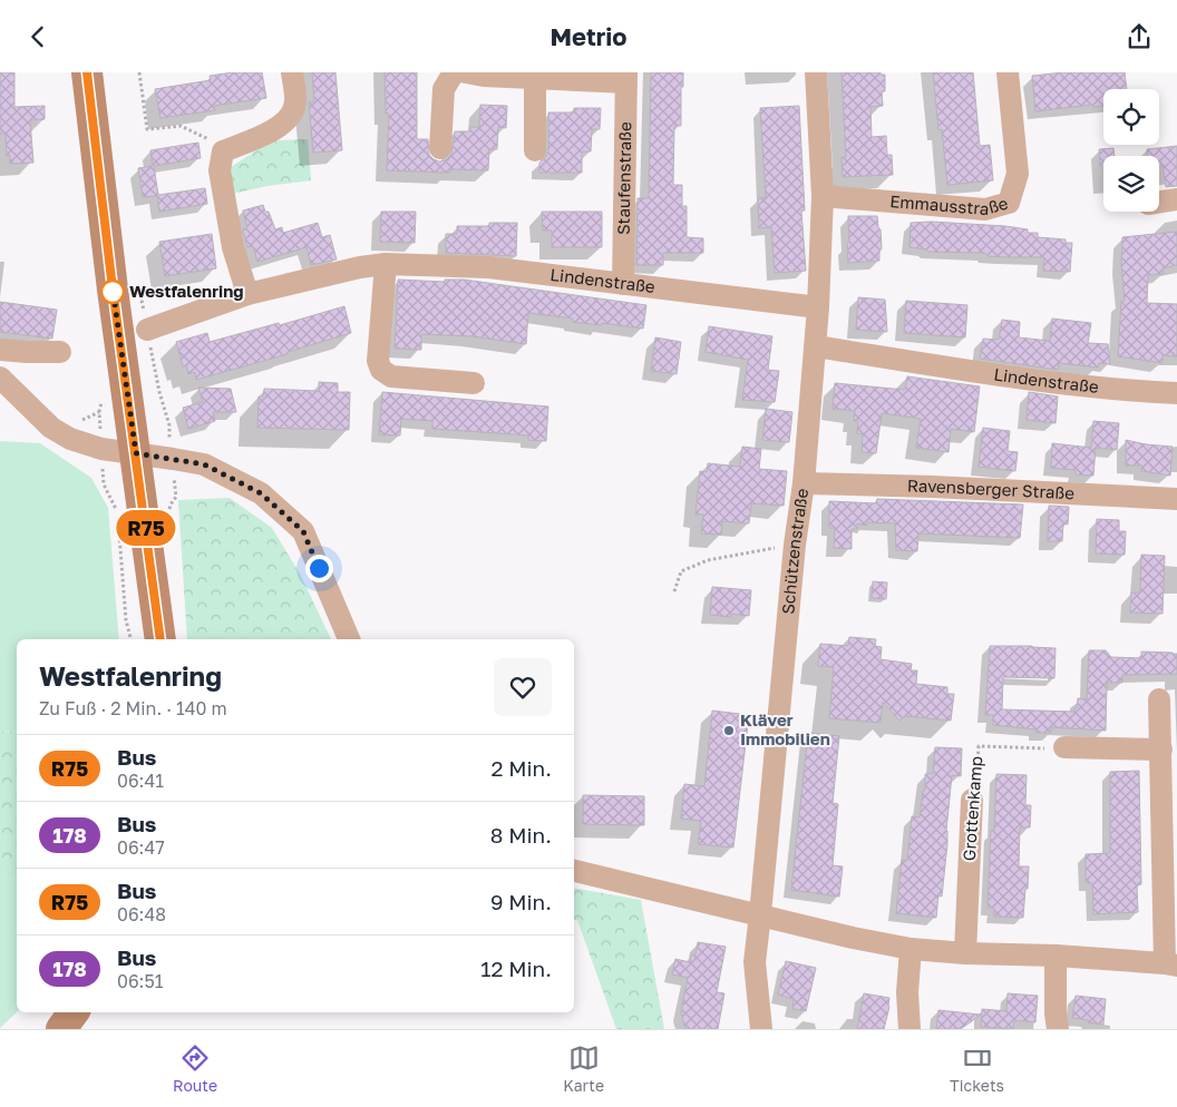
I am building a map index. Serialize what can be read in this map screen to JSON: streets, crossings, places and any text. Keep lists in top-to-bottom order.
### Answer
{
  "streets": {
    "street": [
      "Staufenstraße",
      "Emmausstraße",
      "Lindenstraße",
      "Ravensberger Straße",
      "Schützenstraße",
      "Grottenkamp"
    ]
  },
  "crossings": [
    ["Staufenstraße", "Lindenstraße"],
    ["Emmausstraße", "Schützenstraße"],
    ["Lindenstraße", "Schützenstraße"],
    ["Ravensberger Straße", "Schützenstraße"]
  ],
  "places": ["Westfalenring", "Kläver Immobilien"],
  "lines": ["bus line R75"],
  "page": {
    "header": "Metrio",
    "on_map": "R75",
    "heading": ["Westfalenring", "Zu Fuß · 2 Min. · 140 m"],
    "list": [
      {
        "mark": "R75",
        "name": "Bus",
        "note": "06:41",
        "value": "2 Min."
      },
      {
        "mark": "178",
        "name": "Bus",
        "note": "06:47",
        "value": "8 Min."
      },
      {
        "mark": "R75",
        "name": "Bus",
        "note": "06:48",
        "value": "9 Min."
      },
      {
        "mark": "178",
        "name": "Bus",
        "note": "06:51",
        "value": "12 Min."
      }
    ],
    "tabs": ["Route", "Karte", "Tickets"]
  }
}
